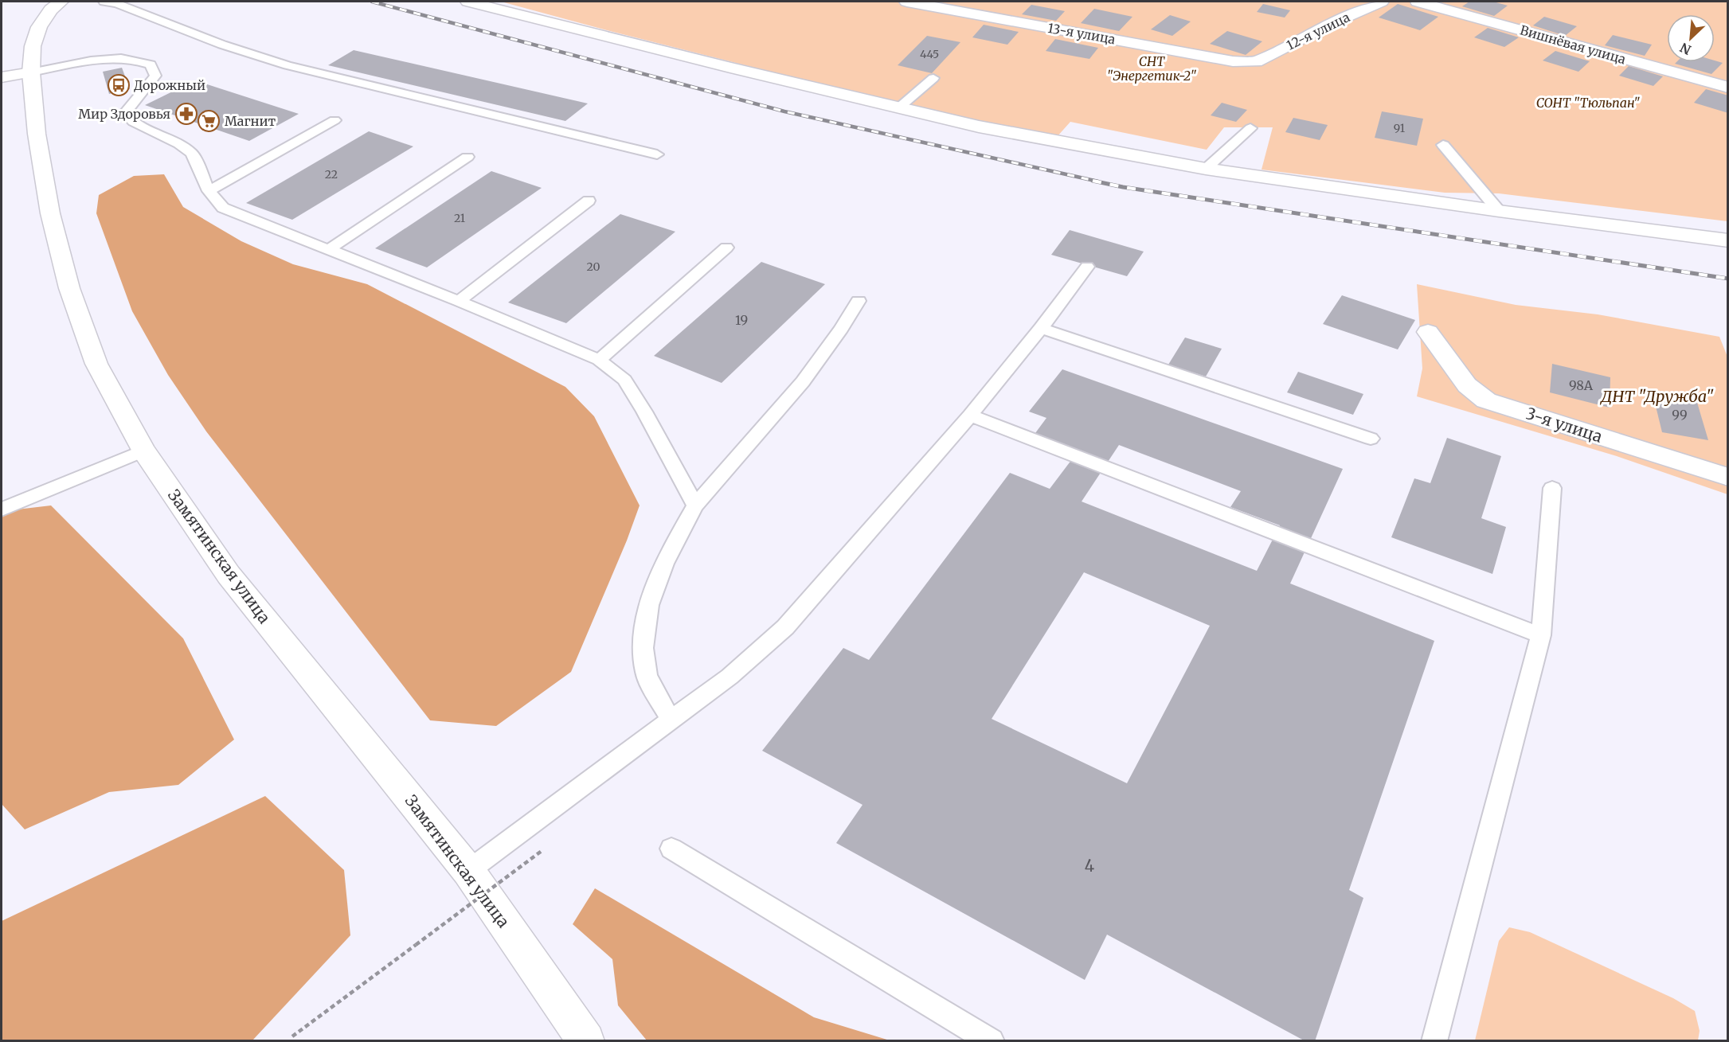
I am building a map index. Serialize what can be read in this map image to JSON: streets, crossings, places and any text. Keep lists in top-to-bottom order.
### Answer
{
  "streets": {
    "street": [
      "12-я улица",
      "13-я улица",
      "Вишнёвая улица",
      "3-я улица",
      "Замятинская улица"
    ]
  },
  "crossings": [
    ["12-я улица", "13-я улица"]
  ],
  "parks": ["СHТ \"Энергетик-2\"", "СОНТ \"Тюльпан\"", "ДНТ \"Дружба\""],
  "places": {
    "bus stop": ["Дорожный"],
    "pharmacy": ["Мир Здоровья"],
    "supermarket": ["Магнит"]
  },
  "house_numbers": [
    "445",
    "91",
    "22",
    "21",
    "20",
    "19",
    "98А",
    "99",
    "4"
  ],
  "north": "bottom left"
}
